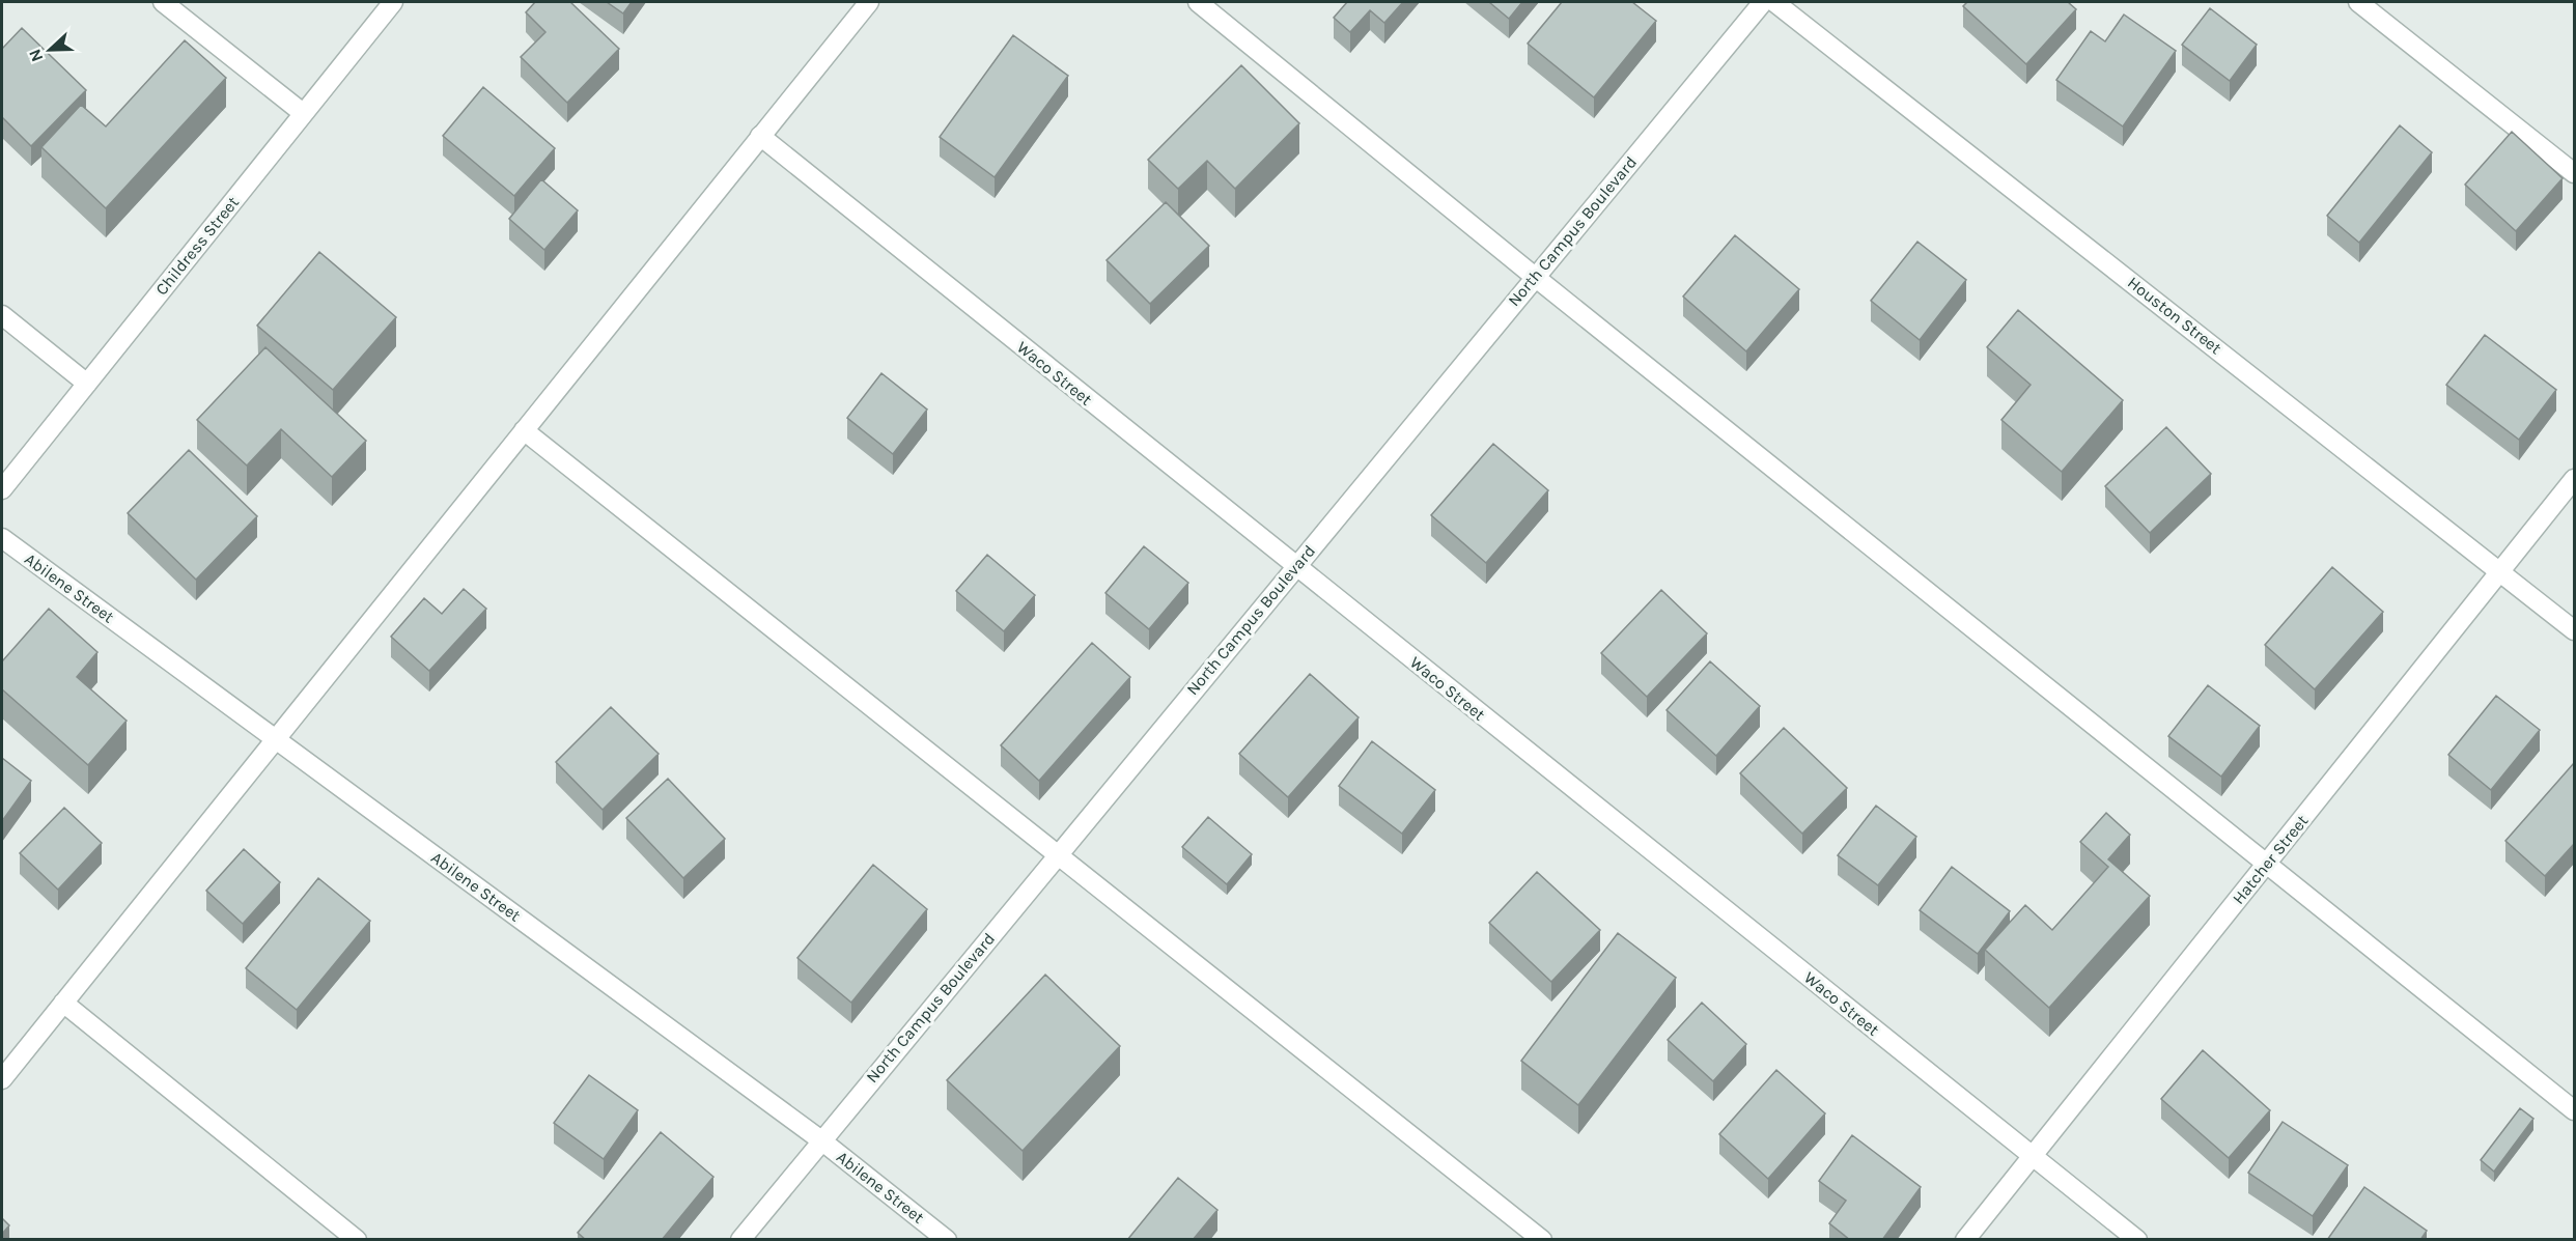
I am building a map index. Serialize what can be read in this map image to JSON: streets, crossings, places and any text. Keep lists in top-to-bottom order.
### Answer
{
  "streets": {
    "street": [
      "North Campus Boulevard",
      "Childress Street",
      "Houston Street",
      "Waco Street",
      "Abilene Street",
      "Hatcher Street"
    ]
  },
  "crossings": [
    ["North Campus Boulevard", "Waco Street"],
    ["North Campus Boulevard", "Abilene Street"],
    ["Houston Street", "Hatcher Street"],
    ["Waco Street", "Hatcher Street"]
  ],
  "north": "left"
}
